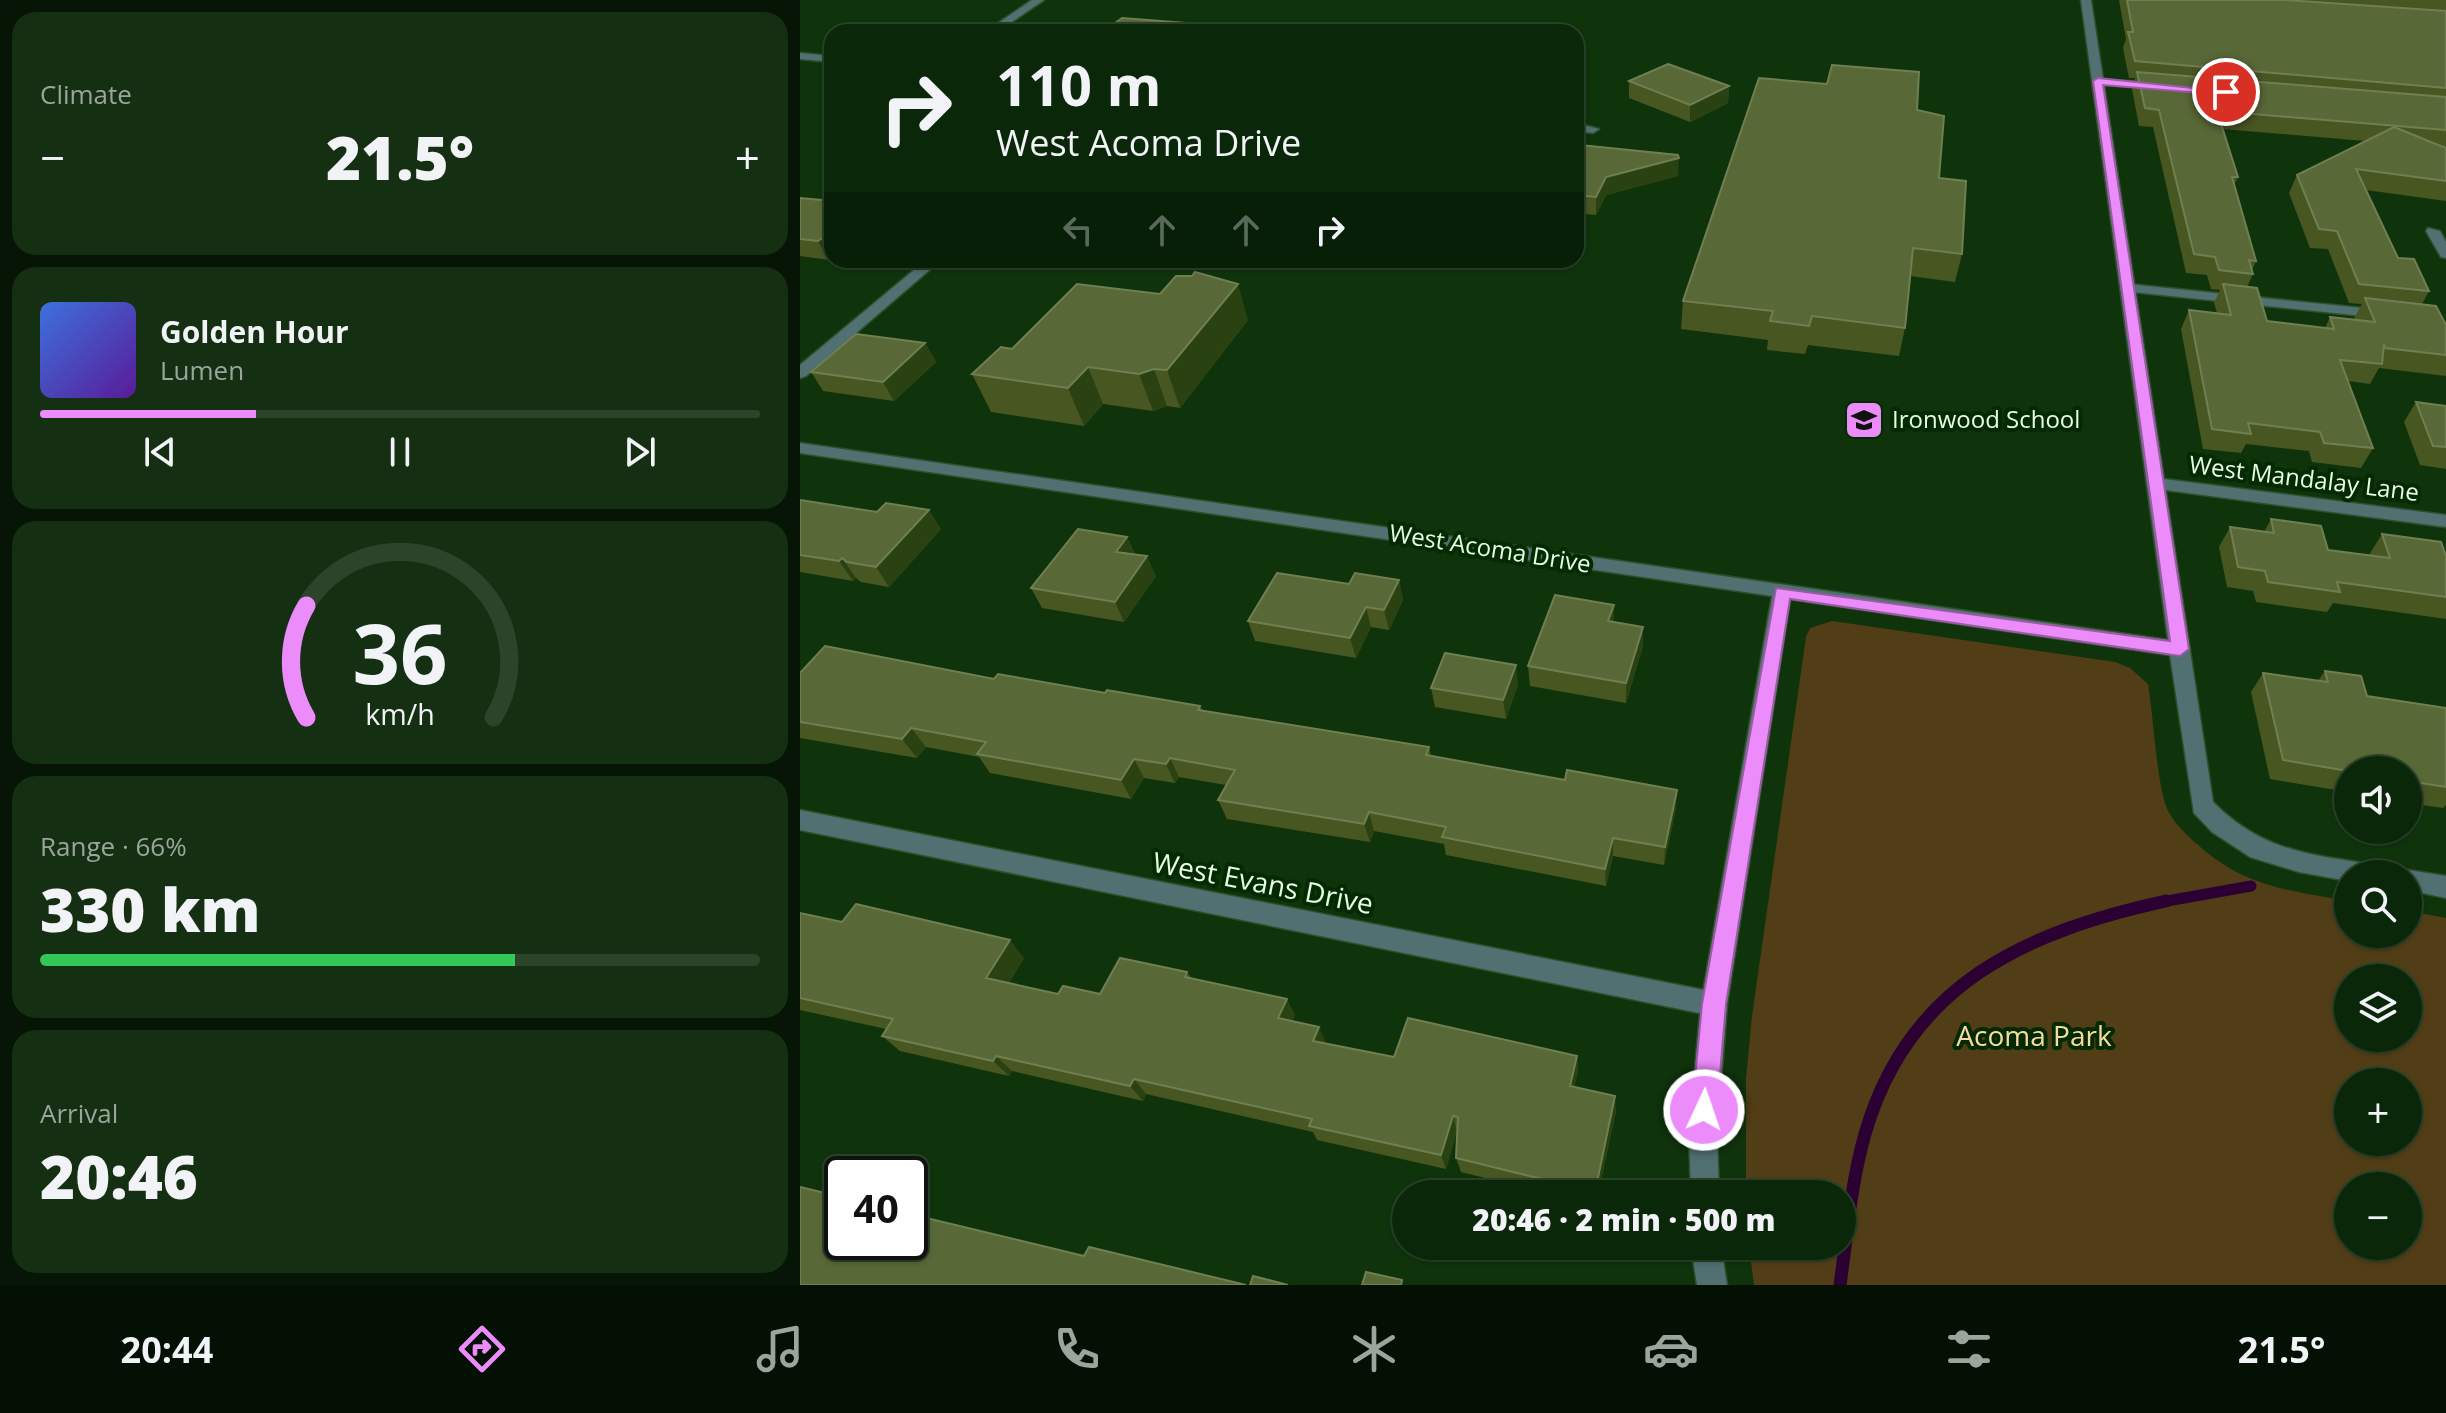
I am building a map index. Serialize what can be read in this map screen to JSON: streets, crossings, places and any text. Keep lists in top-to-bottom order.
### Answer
{
  "streets": {
    "street": ["West Mandalay Lane", "West Acoma Drive", "West Evans Drive"]
  },
  "parks": ["Acoma Park"],
  "places": {
    "school or university": ["Ironwood School"]
  },
  "page": {
    "tile": [
      "Climate",
      ["Range · 66%", "330 km"],
      ["Arrival", "20:46"]
    ],
    "turn": ["110 m", "West Acoma Drive"],
    "heat": ["−", "21.5°", "+"],
    "song": ["Golden Hour", "Lumen"],
    "map_buttons": ["+", "−"],
    "limit": "40",
    "trip": "20:46 · 2 min · 500 m",
    "tabs": ["20:44", "21.5°"],
    "gauge": ["36", "km/h"]
  }
}
